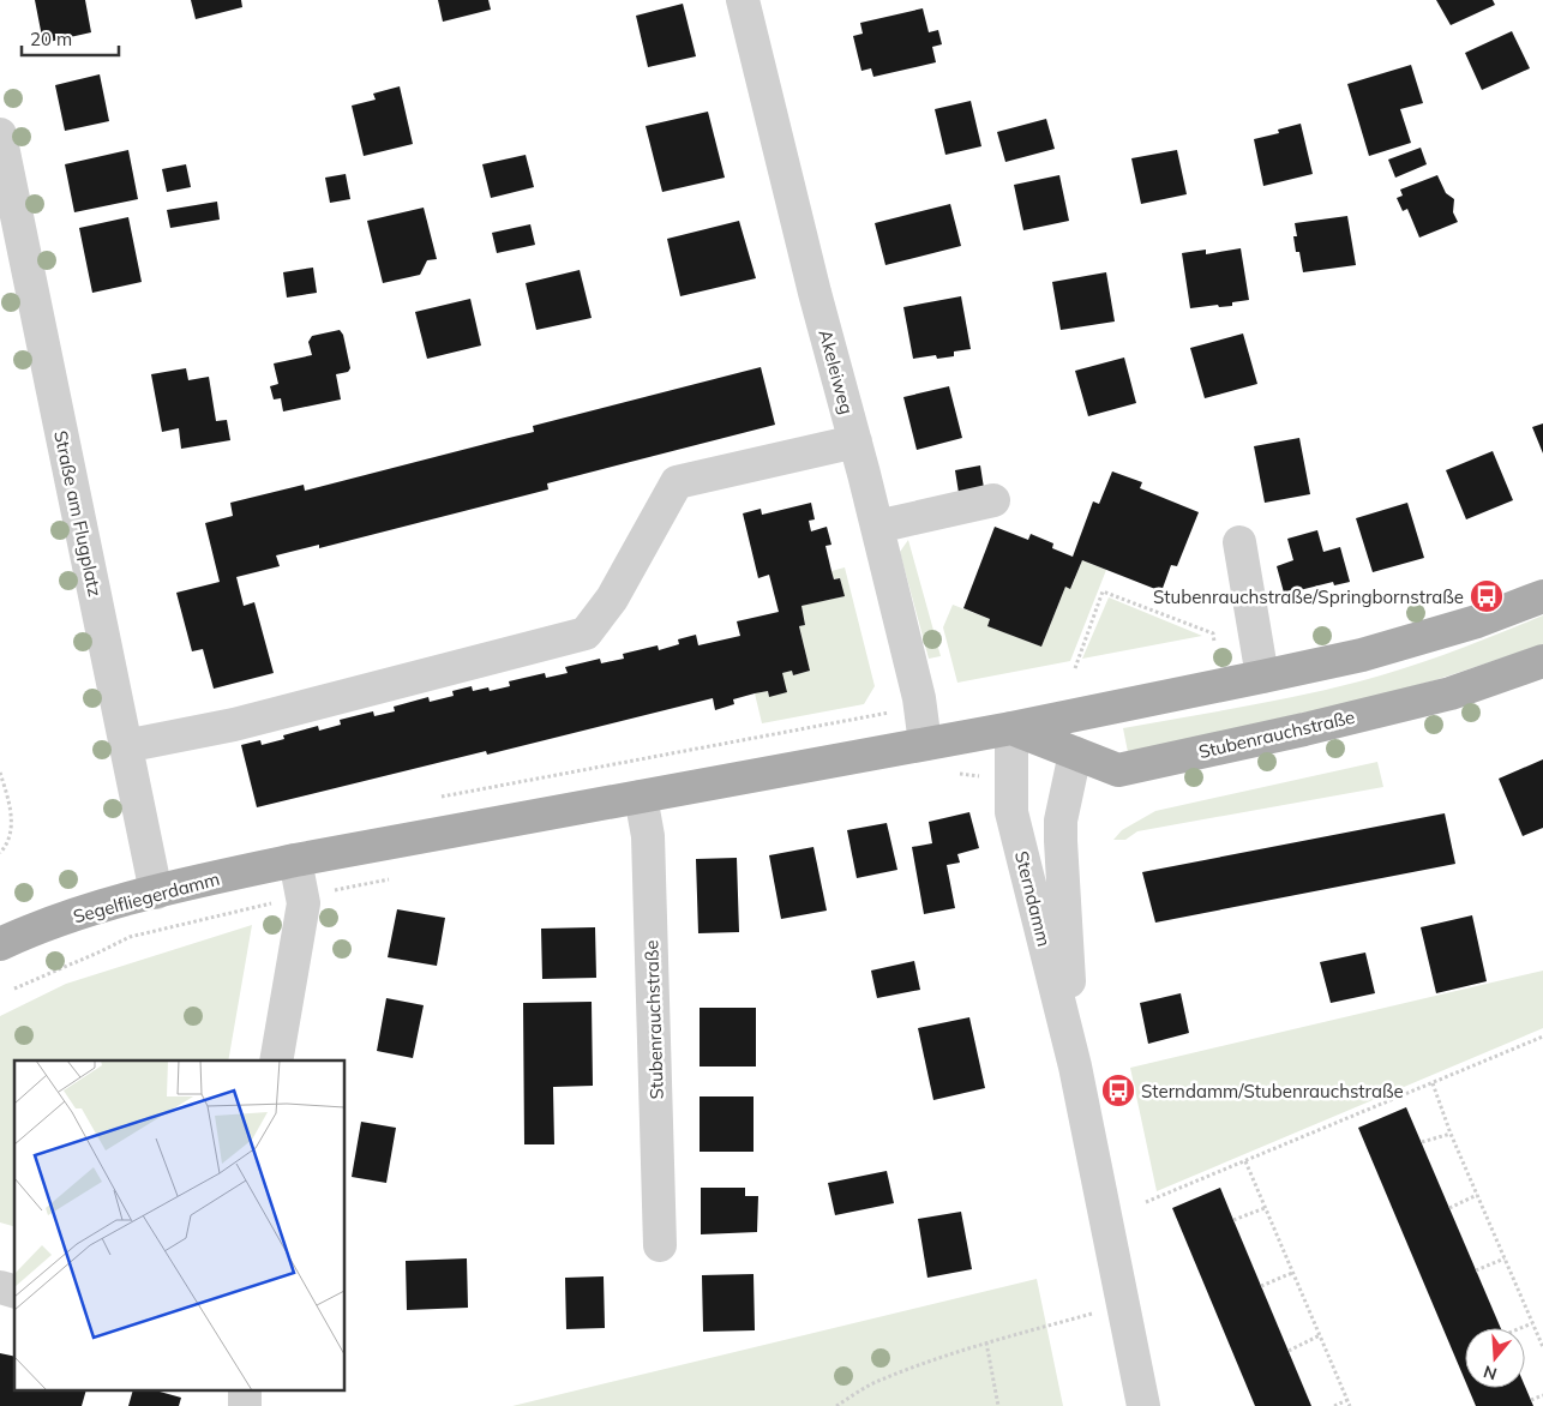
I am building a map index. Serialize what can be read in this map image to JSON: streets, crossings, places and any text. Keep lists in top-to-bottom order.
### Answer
{
  "streets": {
    "main road": ["Stubenrauchstraße", "Segelfliegerdamm"],
    "street": ["Akeleiweg", "Straße am Flugplatz", "Sterndamm"]
  },
  "crossings": [
    ["Straße am Flugplatz", "Segelfliegerdamm"],
    ["Stubenrauchstraße", "Sterndamm"]
  ],
  "places": {
    "bus stop": ["Stubenrauchstraße/Springbornstraße", "Sterndamm/Stubenrauchstraße"]
  },
  "scale_bar": "20 m",
  "north": "bottom"
}
